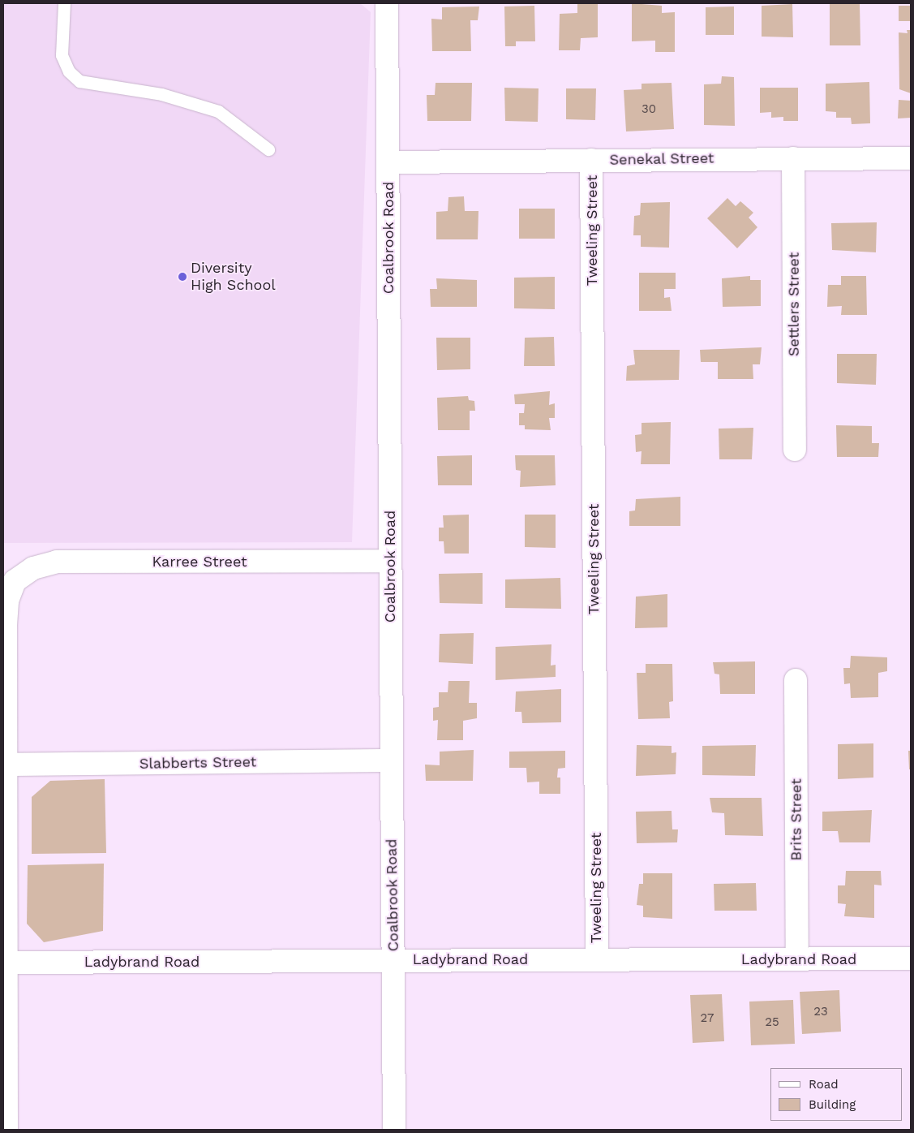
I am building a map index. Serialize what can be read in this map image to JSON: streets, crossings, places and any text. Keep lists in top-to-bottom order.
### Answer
{
  "streets": {
    "street": [
      "Senekal Street",
      "Tweeling Street",
      "Coalbrook Road",
      "Settlers Street",
      "Karree Street",
      "Slabberts Street",
      "Brits Street",
      "Ladybrand Road"
    ]
  },
  "crossings": [
    ["Senekal Street", "Tweeling Street"],
    ["Senekal Street", "Coalbrook Road"],
    ["Senekal Street", "Settlers Street"],
    ["Tweeling Street", "Ladybrand Road"],
    ["Coalbrook Road", "Karree Street"],
    ["Coalbrook Road", "Slabberts Street"],
    ["Coalbrook Road", "Ladybrand Road"],
    ["Karree Street", "Slabberts Street"],
    ["Brits Street", "Ladybrand Road"]
  ],
  "places": ["Diversity High School"],
  "house_numbers": [
    "30",
    "23",
    "27",
    "25"
  ],
  "legend": ["Road", "Building"]
}
